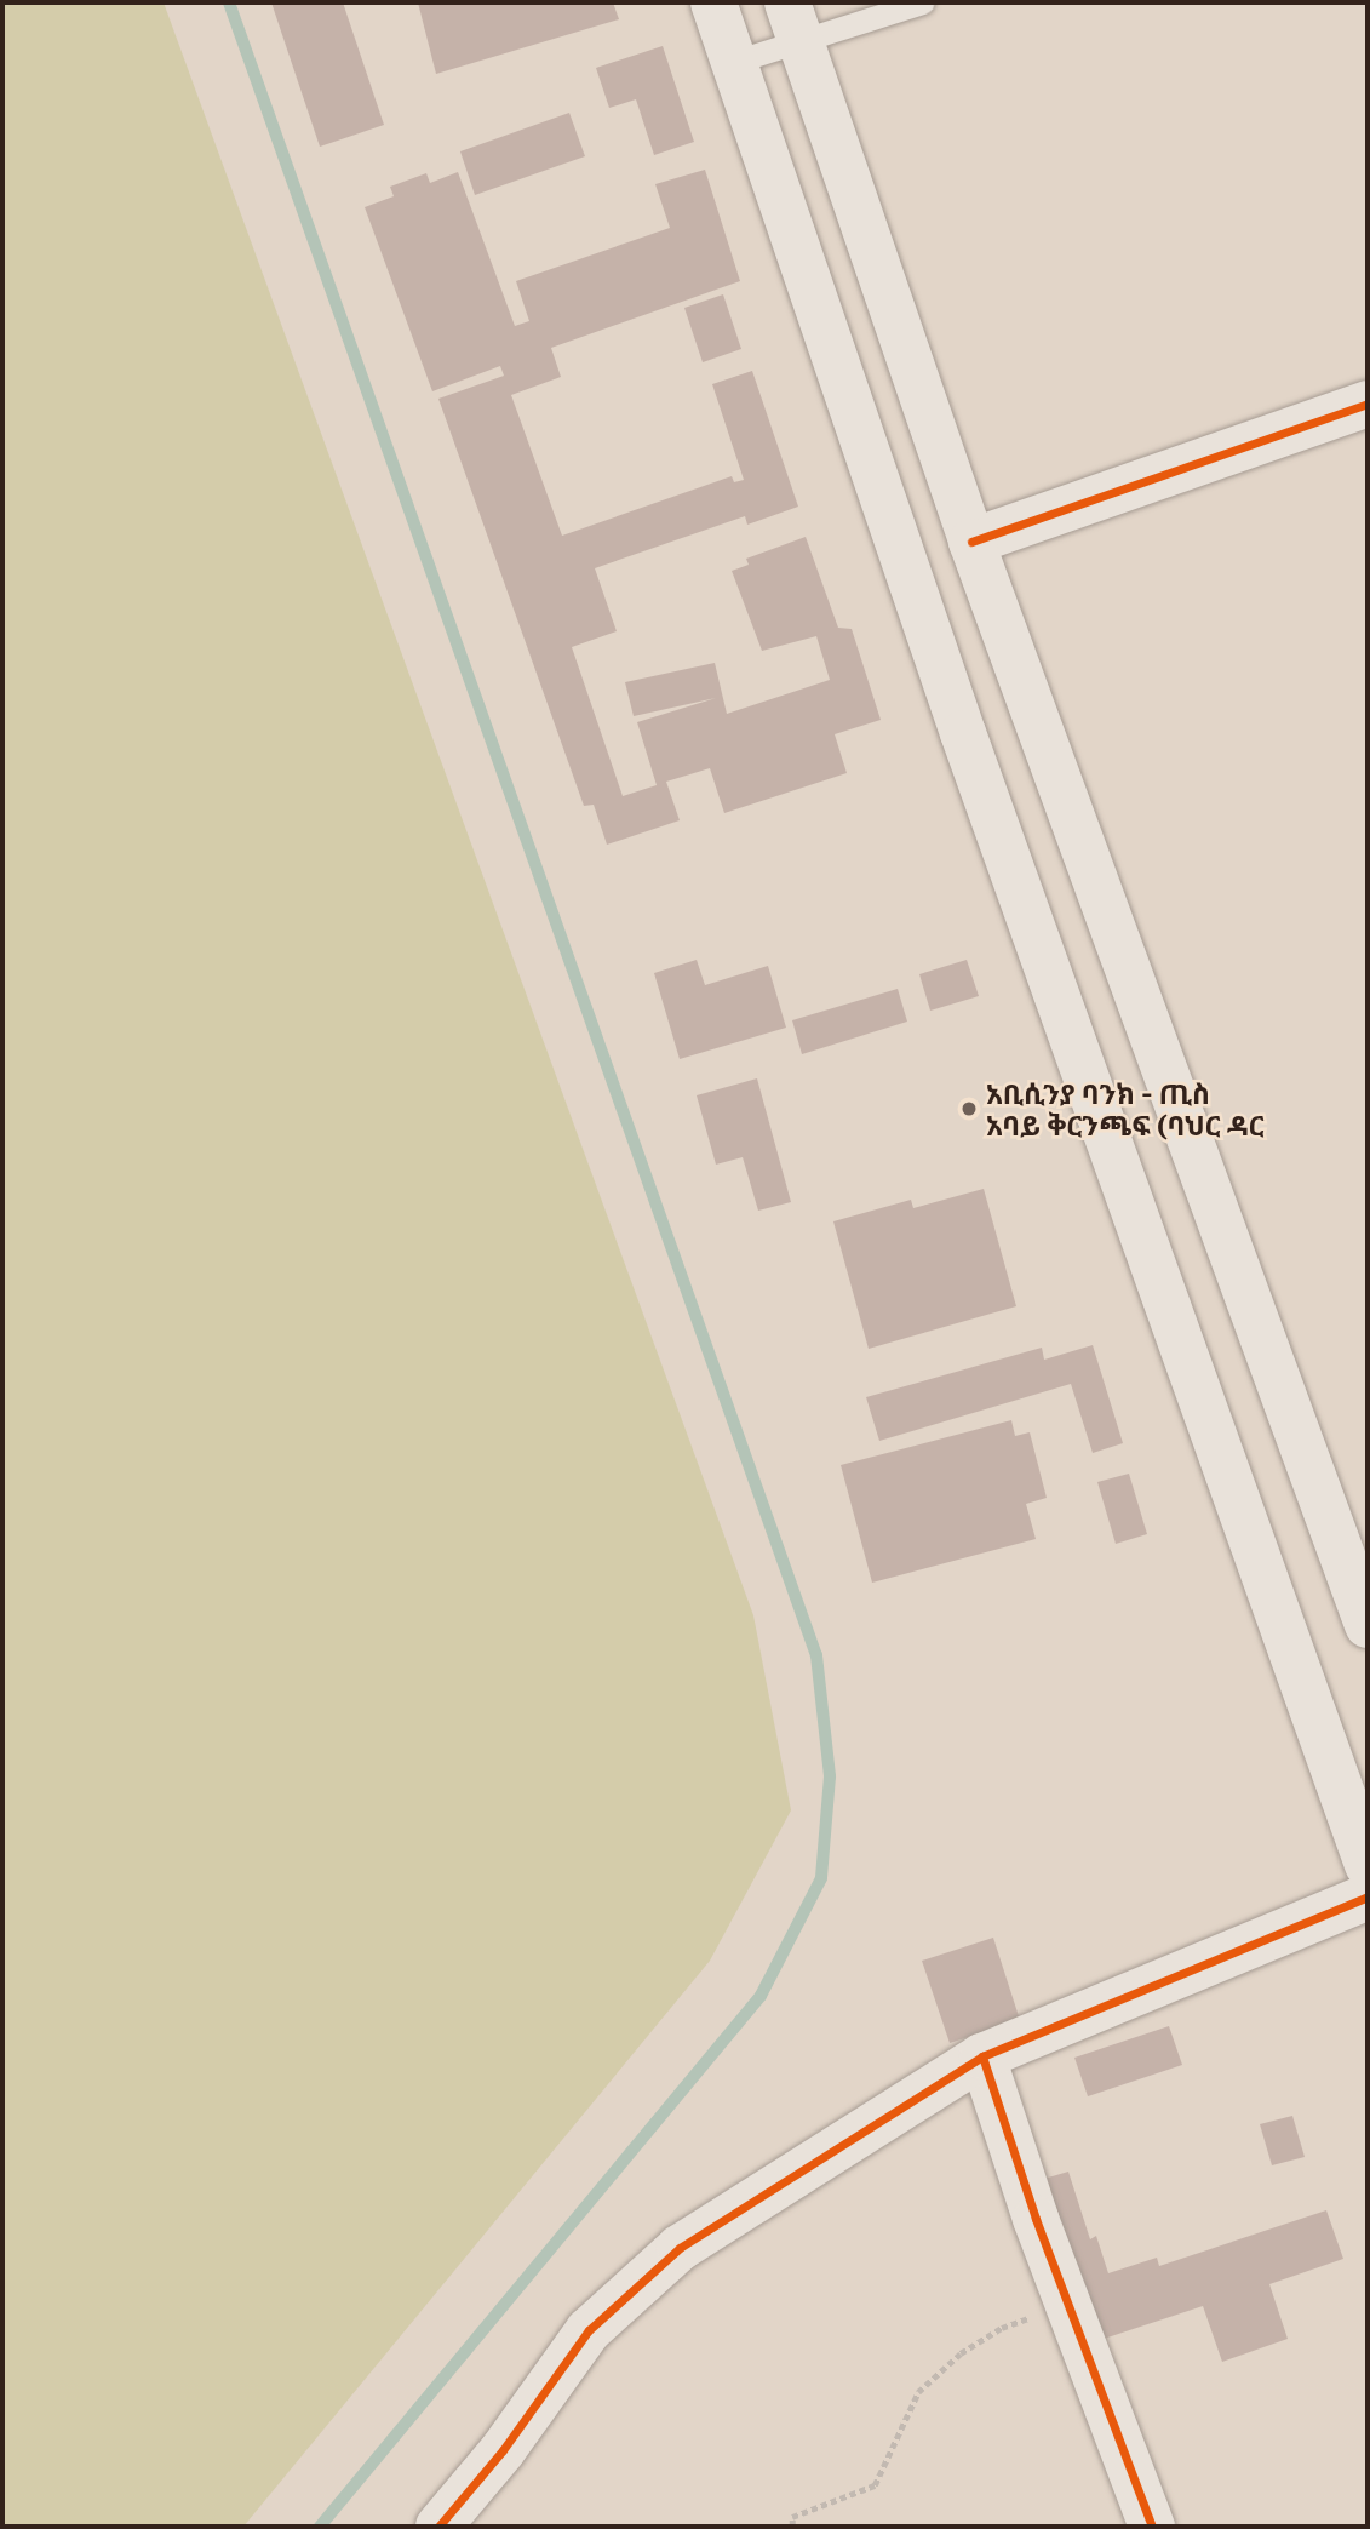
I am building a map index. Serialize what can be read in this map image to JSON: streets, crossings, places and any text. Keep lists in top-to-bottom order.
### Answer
{
  "places": ["አቢሲንያ ባንክ - ጢስ አባይ ቅርንጫፍ (ባህር ዳር"]
}
